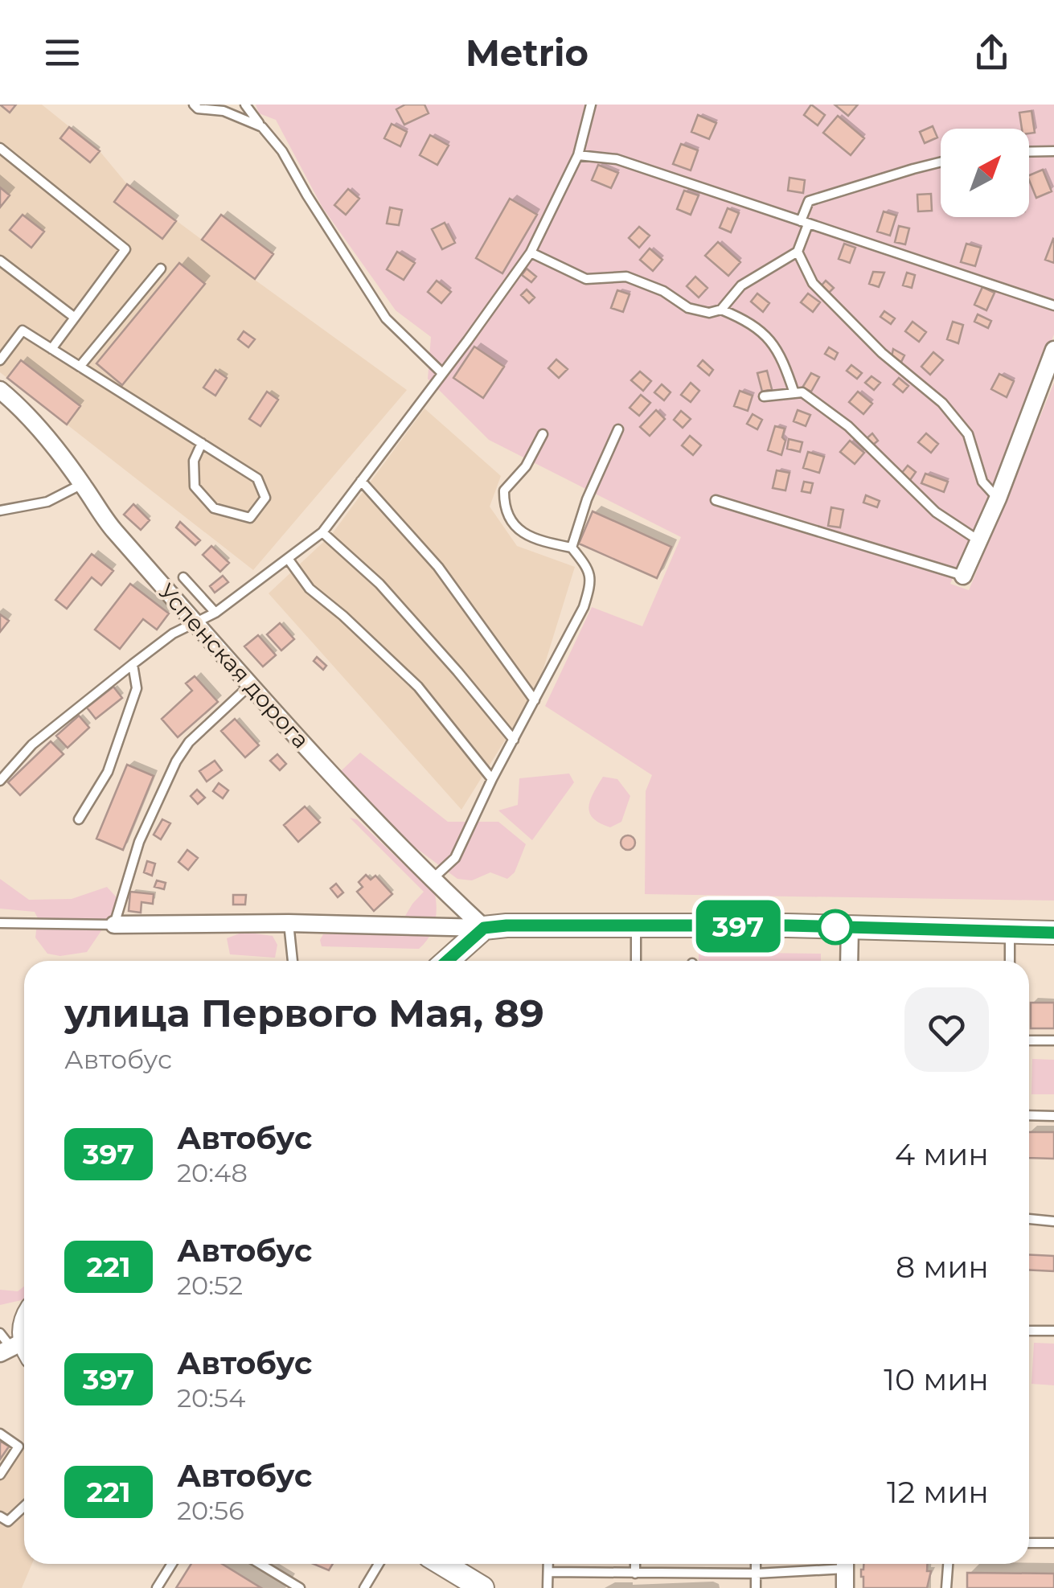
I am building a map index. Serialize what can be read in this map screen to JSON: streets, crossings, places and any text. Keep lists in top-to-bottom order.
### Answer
{
  "streets": {
    "street": ["Успенская дорога"]
  },
  "lines": ["bus line 397"],
  "north": "top right",
  "page": {
    "header": "Metrio",
    "on_map": "397",
    "heading": ["улица Первого Мая, 89", "Автобус"],
    "list": [
      {
        "mark": "397",
        "name": "Автобус",
        "note": "20:48",
        "value": "4 мин"
      },
      {
        "mark": "221",
        "name": "Автобус",
        "note": "20:52",
        "value": "8 мин"
      },
      {
        "mark": "397",
        "name": "Автобус",
        "note": "20:54",
        "value": "10 мин"
      },
      {
        "mark": "221",
        "name": "Автобус",
        "note": "20:56",
        "value": "12 мин"
      }
    ]
  }
}
